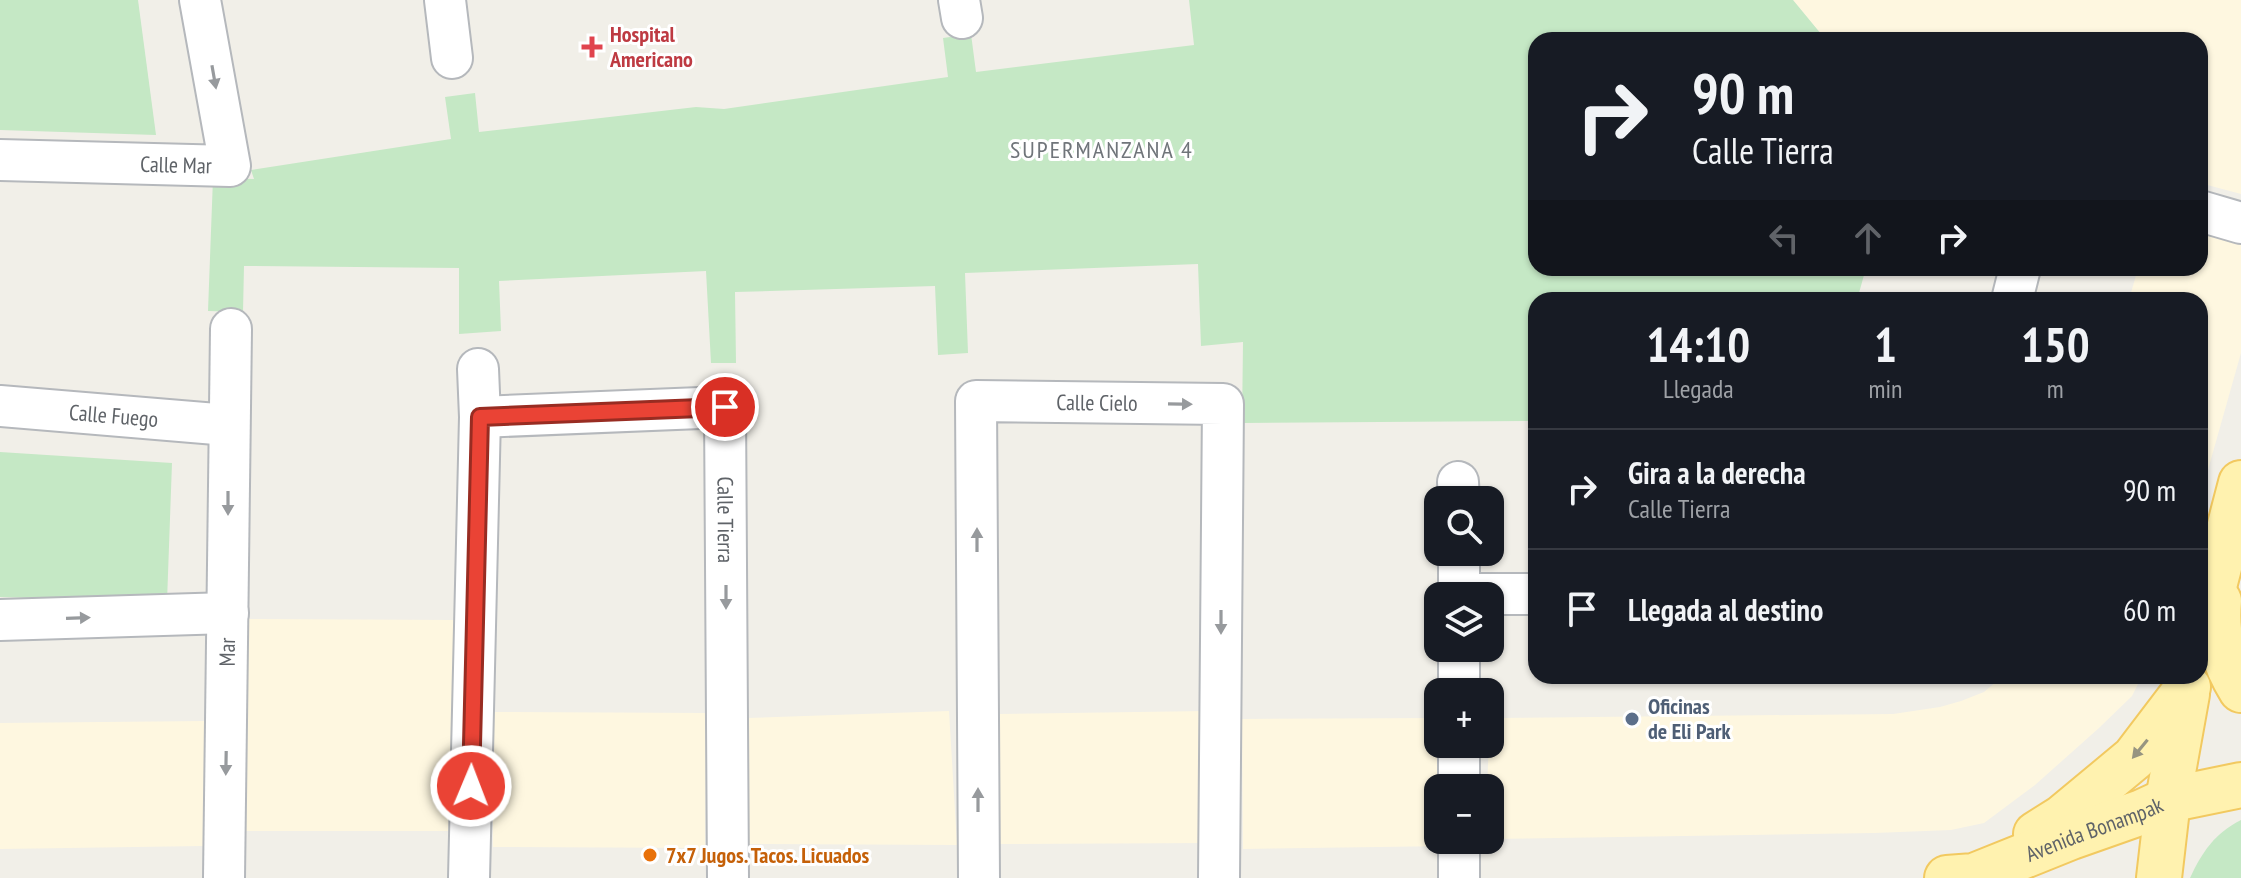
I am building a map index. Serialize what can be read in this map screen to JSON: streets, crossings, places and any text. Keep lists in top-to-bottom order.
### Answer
{
  "streets": {
    "main road": ["Avenida Bonampak"],
    "street": [
      "Calle Mar",
      "Calle Cielo",
      "Calle Fuego",
      "Calle Tierra",
      "Mar"
    ]
  },
  "crossings": [
    ["Calle Fuego", "Mar"]
  ],
  "districts": ["SUPERMANZANA 4"],
  "places": {
    "health": ["Hospital Americano"],
    "other": ["Oficinas de Eli Park", "7x7 Jugos. Tacos. Licuados"]
  },
  "page": {
    "turn": ["90 m", "Calle Tierra"],
    "eta": [
      "14:10",
      "Llegada",
      "1",
      "min",
      "150",
      "m"
    ],
    "list": [
      {
        "name": "Gira a la derecha",
        "note": "Calle Tierra",
        "value": "90 m"
      },
      {
        "name": "Llegada al destino",
        "value": "60 m"
      }
    ],
    "map_buttons": ["+", "−"]
  }
}
